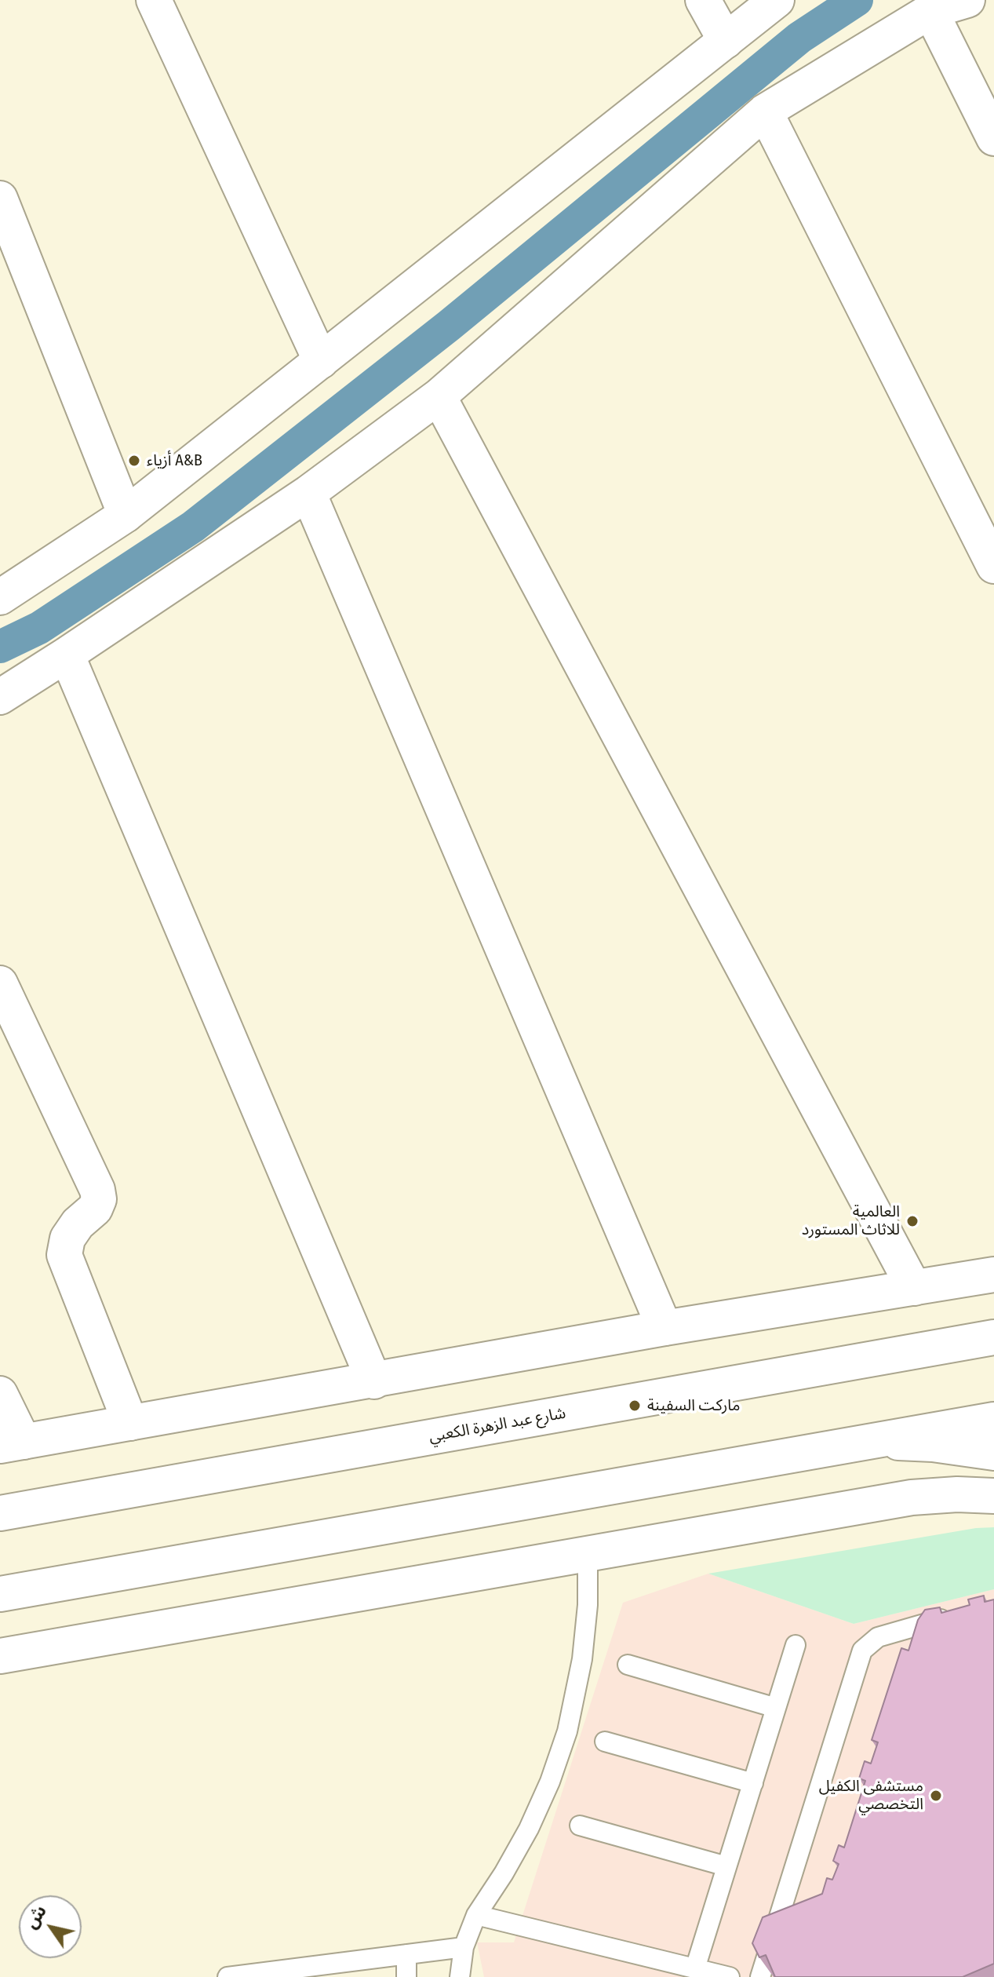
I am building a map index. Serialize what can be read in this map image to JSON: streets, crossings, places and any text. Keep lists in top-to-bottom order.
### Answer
{
  "streets": {
    "street": ["شارع عبد الزهرة الكعبي"]
  },
  "places": [
    "أزياء A&B",
    "العالمية للاثاث المستورد",
    "ماركت السفينة",
    "مستشفى الكفيل التخصصي"
  ],
  "north": "top left"
}
